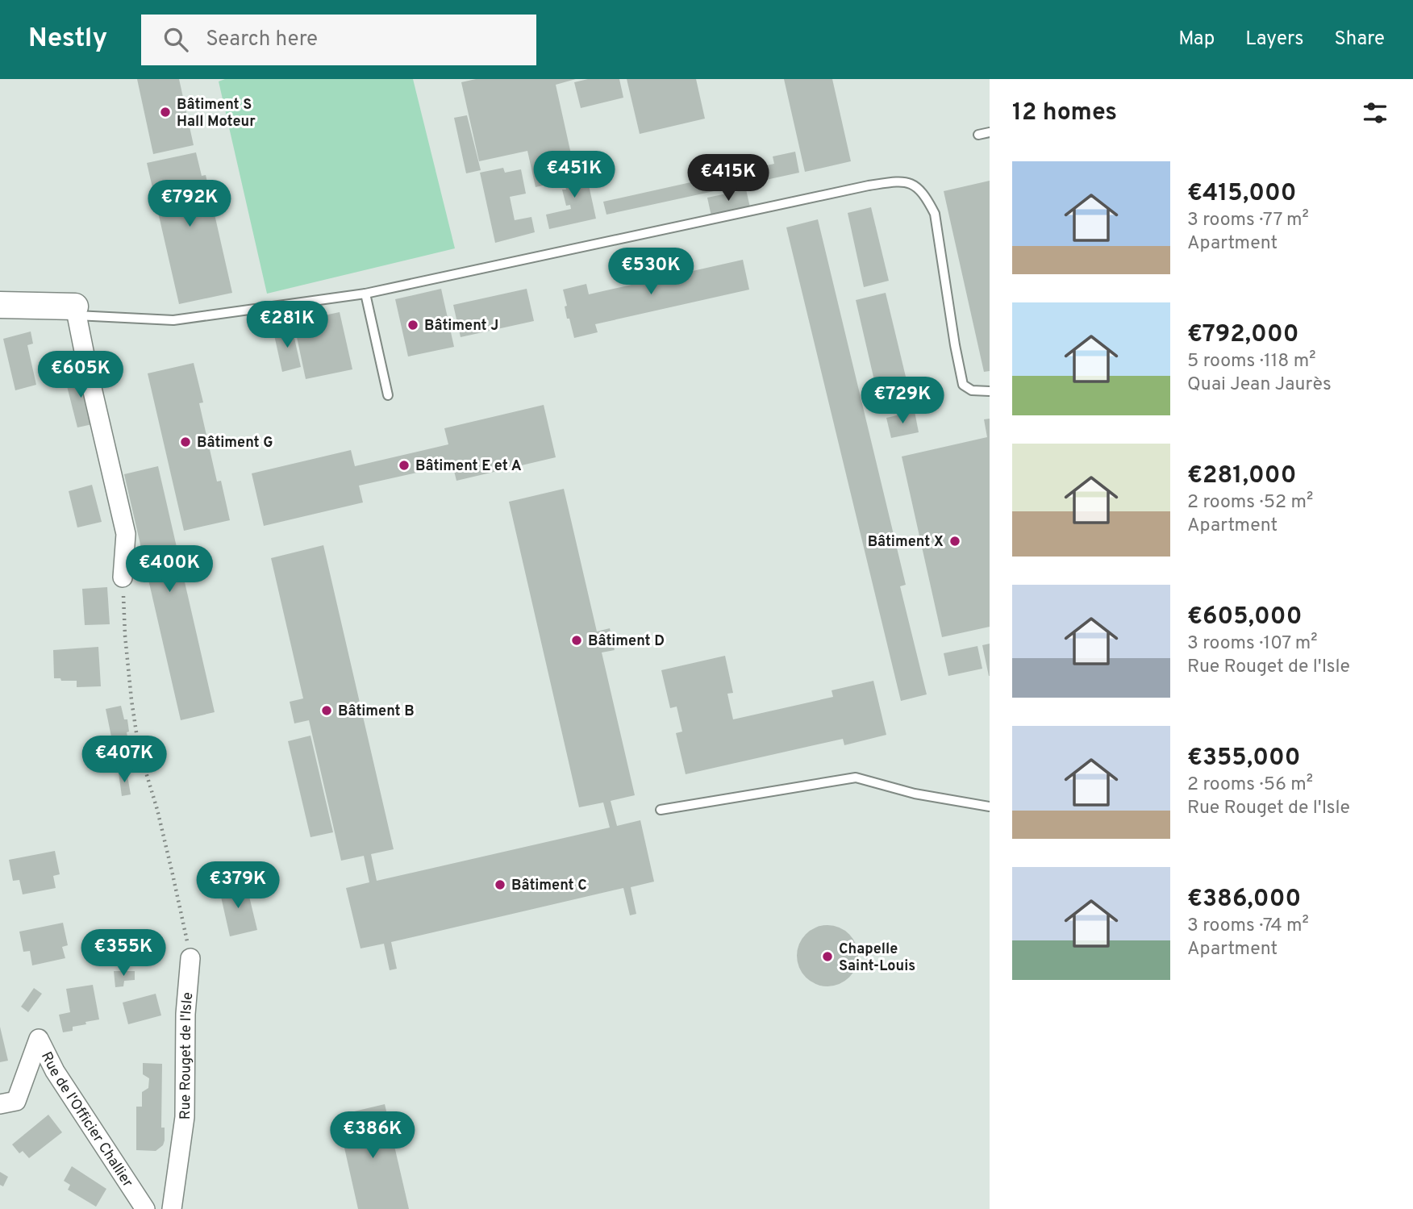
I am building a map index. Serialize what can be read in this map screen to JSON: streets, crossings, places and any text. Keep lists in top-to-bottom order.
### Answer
{
  "streets": {
    "street": ["Rue Rouget de l'Isle", "Rue de l'Officier Challier"]
  },
  "places": [
    "Bâtiment S Hall Moteur",
    "Bâtiment J",
    "Bâtiment G",
    "Bâtiment E et A",
    "Bâtiment X",
    "Bâtiment D",
    "Bâtiment B",
    "Bâtiment C",
    "Chapelle Saint-Louis"
  ],
  "page": {
    "header": "Nestly",
    "search": "Search here",
    "nav": ["Map", "Layers", "Share"],
    "heading": "12 homes",
    "list": [
      {
        "name": "€415,000",
        "note": "3 rooms · 77 m² · Apartment"
      },
      {
        "name": "€792,000",
        "note": "5 rooms · 118 m² · Quai Jean Jaurès"
      },
      {
        "name": "€281,000",
        "note": "2 rooms · 52 m² · Apartment"
      },
      {
        "name": "€605,000",
        "note": "3 rooms · 107 m² · Rue Rouget de l'Isle"
      },
      {
        "name": "€355,000",
        "note": "2 rooms · 56 m² · Rue Rouget de l'Isle"
      },
      {
        "name": "€386,000",
        "note": "3 rooms · 74 m² · Apartment"
      }
    ],
    "price": [
      "€451K",
      "€415K",
      "€792K",
      "€530K",
      "€281K",
      "€605K",
      "€729K",
      "€400K",
      "€407K",
      "€379K",
      "€355K",
      "€386K"
    ]
  }
}
